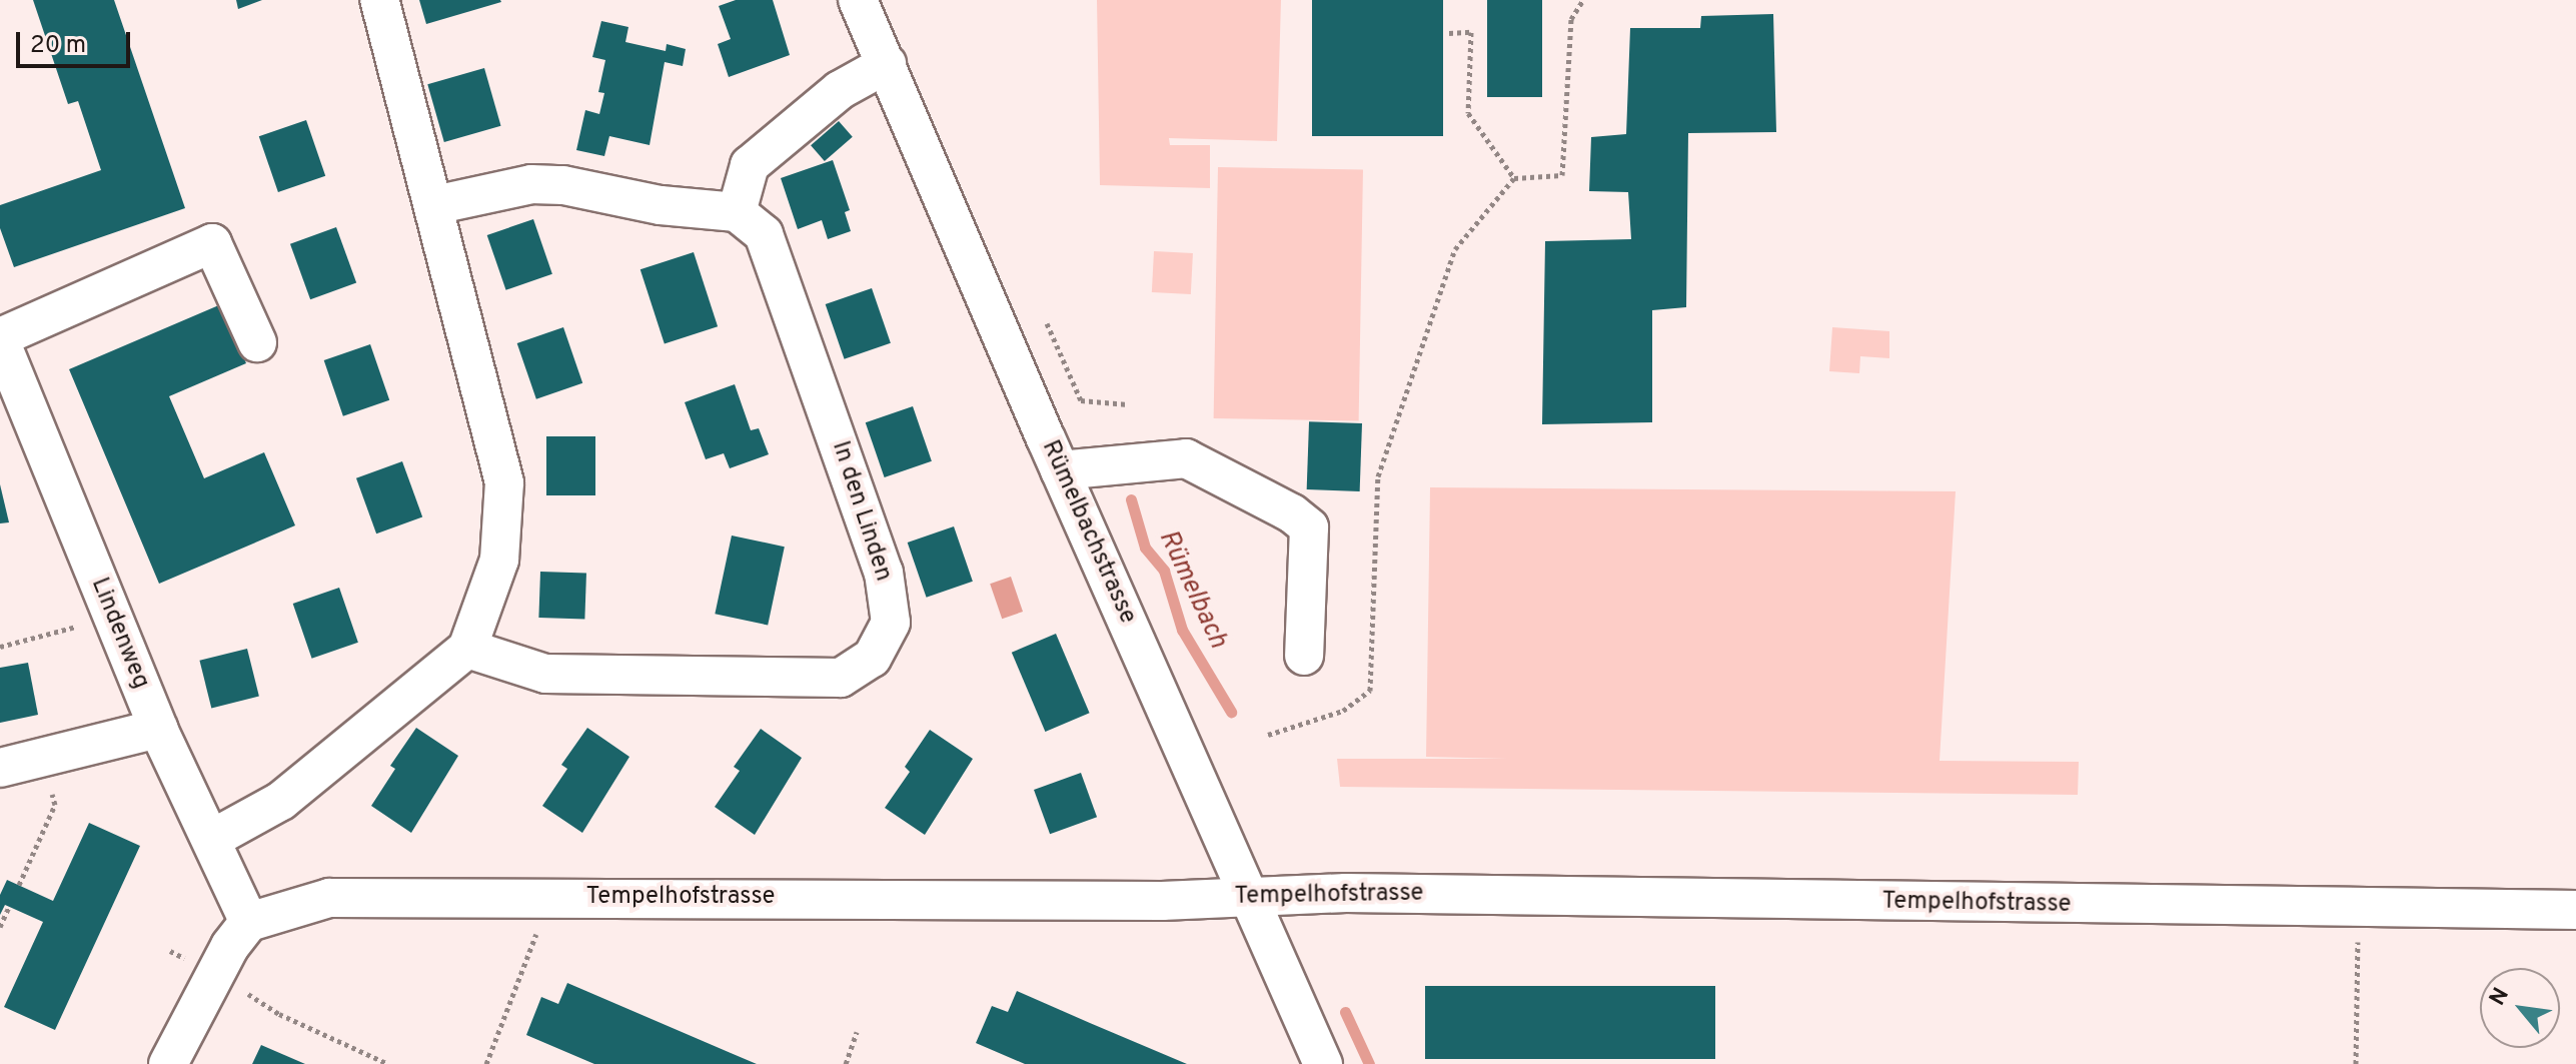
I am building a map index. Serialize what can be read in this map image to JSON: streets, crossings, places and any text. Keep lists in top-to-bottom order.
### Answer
{
  "streets": {
    "street": [
      "In den Linden",
      "Rümelbachstrasse",
      "Lindenweg",
      "Tempelhofstrasse"
    ]
  },
  "crossings": [
    ["Rümelbachstrasse", "Tempelhofstrasse"],
    ["Lindenweg", "Tempelhofstrasse"]
  ],
  "water": ["Rümelbach"],
  "scale_bar": "20 m",
  "north": "top left"
}
